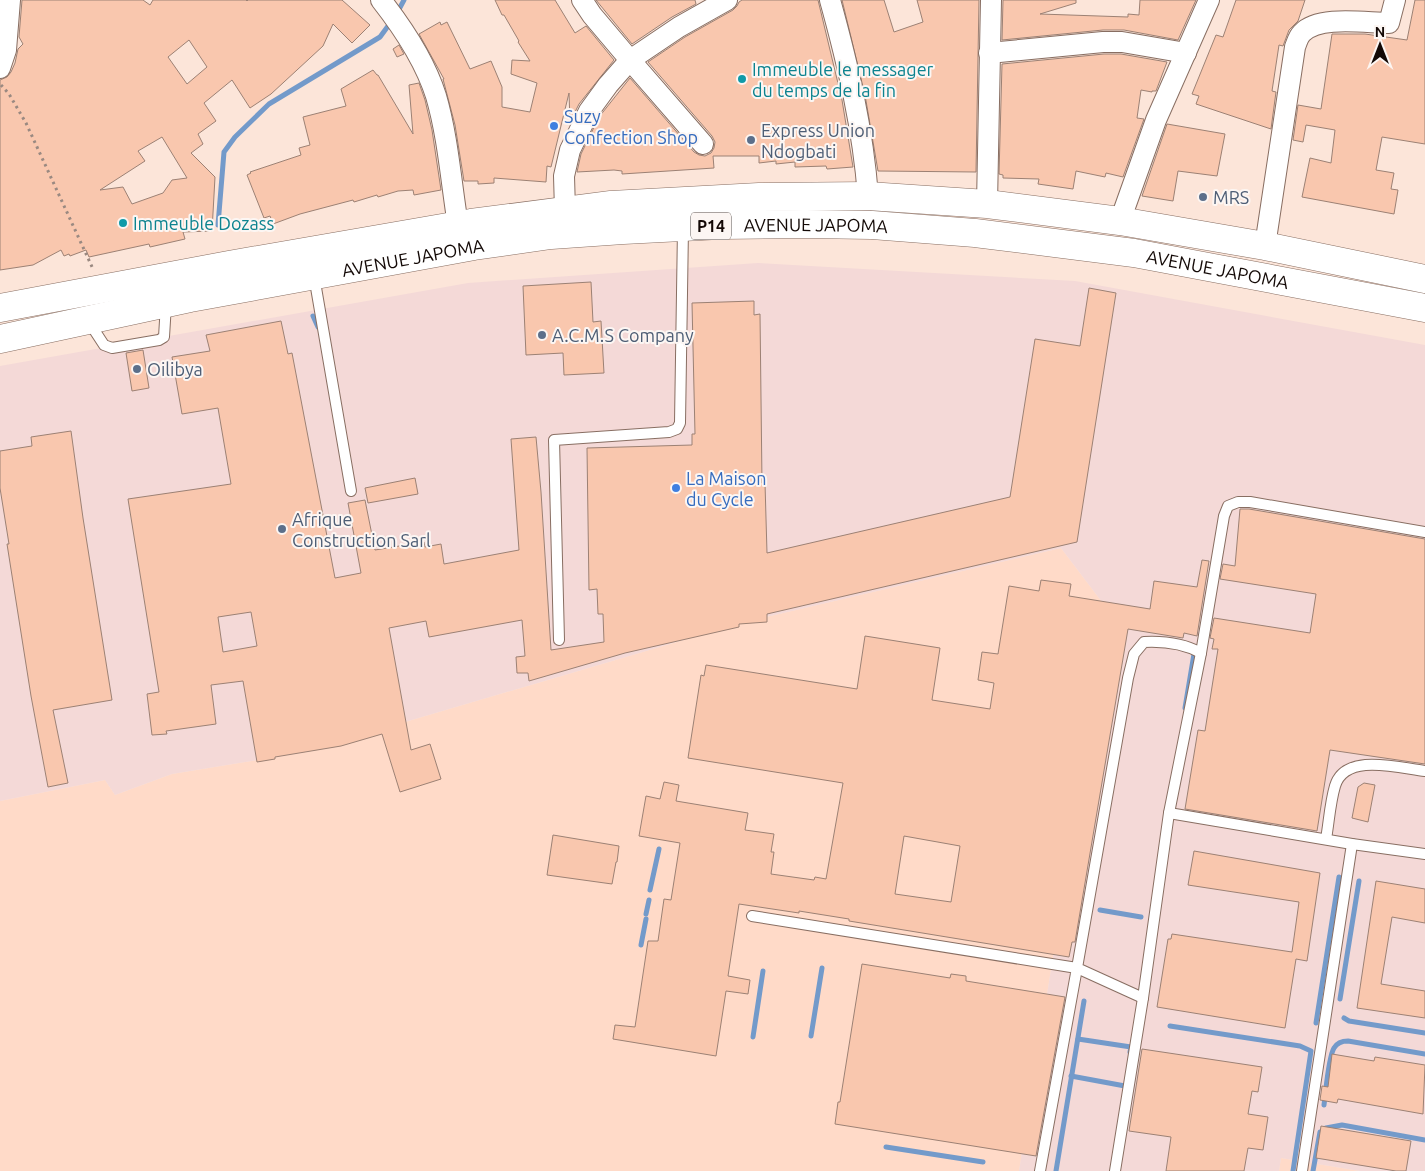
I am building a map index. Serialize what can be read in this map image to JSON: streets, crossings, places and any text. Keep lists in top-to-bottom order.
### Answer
{
  "streets": {
    "main road": ["P14", "AVENUE JAPOMA"]
  },
  "places": [
    "Immeuble le messager du temps de la fin",
    "Suzy Confection Shop",
    "Express Union Ndogbati",
    "MRS",
    "Immeuble Dozass",
    "A.C.M.S Company",
    "Oilibya",
    "La Maison du Cycle",
    "Afrique Construction Sarl"
  ],
  "north": "top"
}
